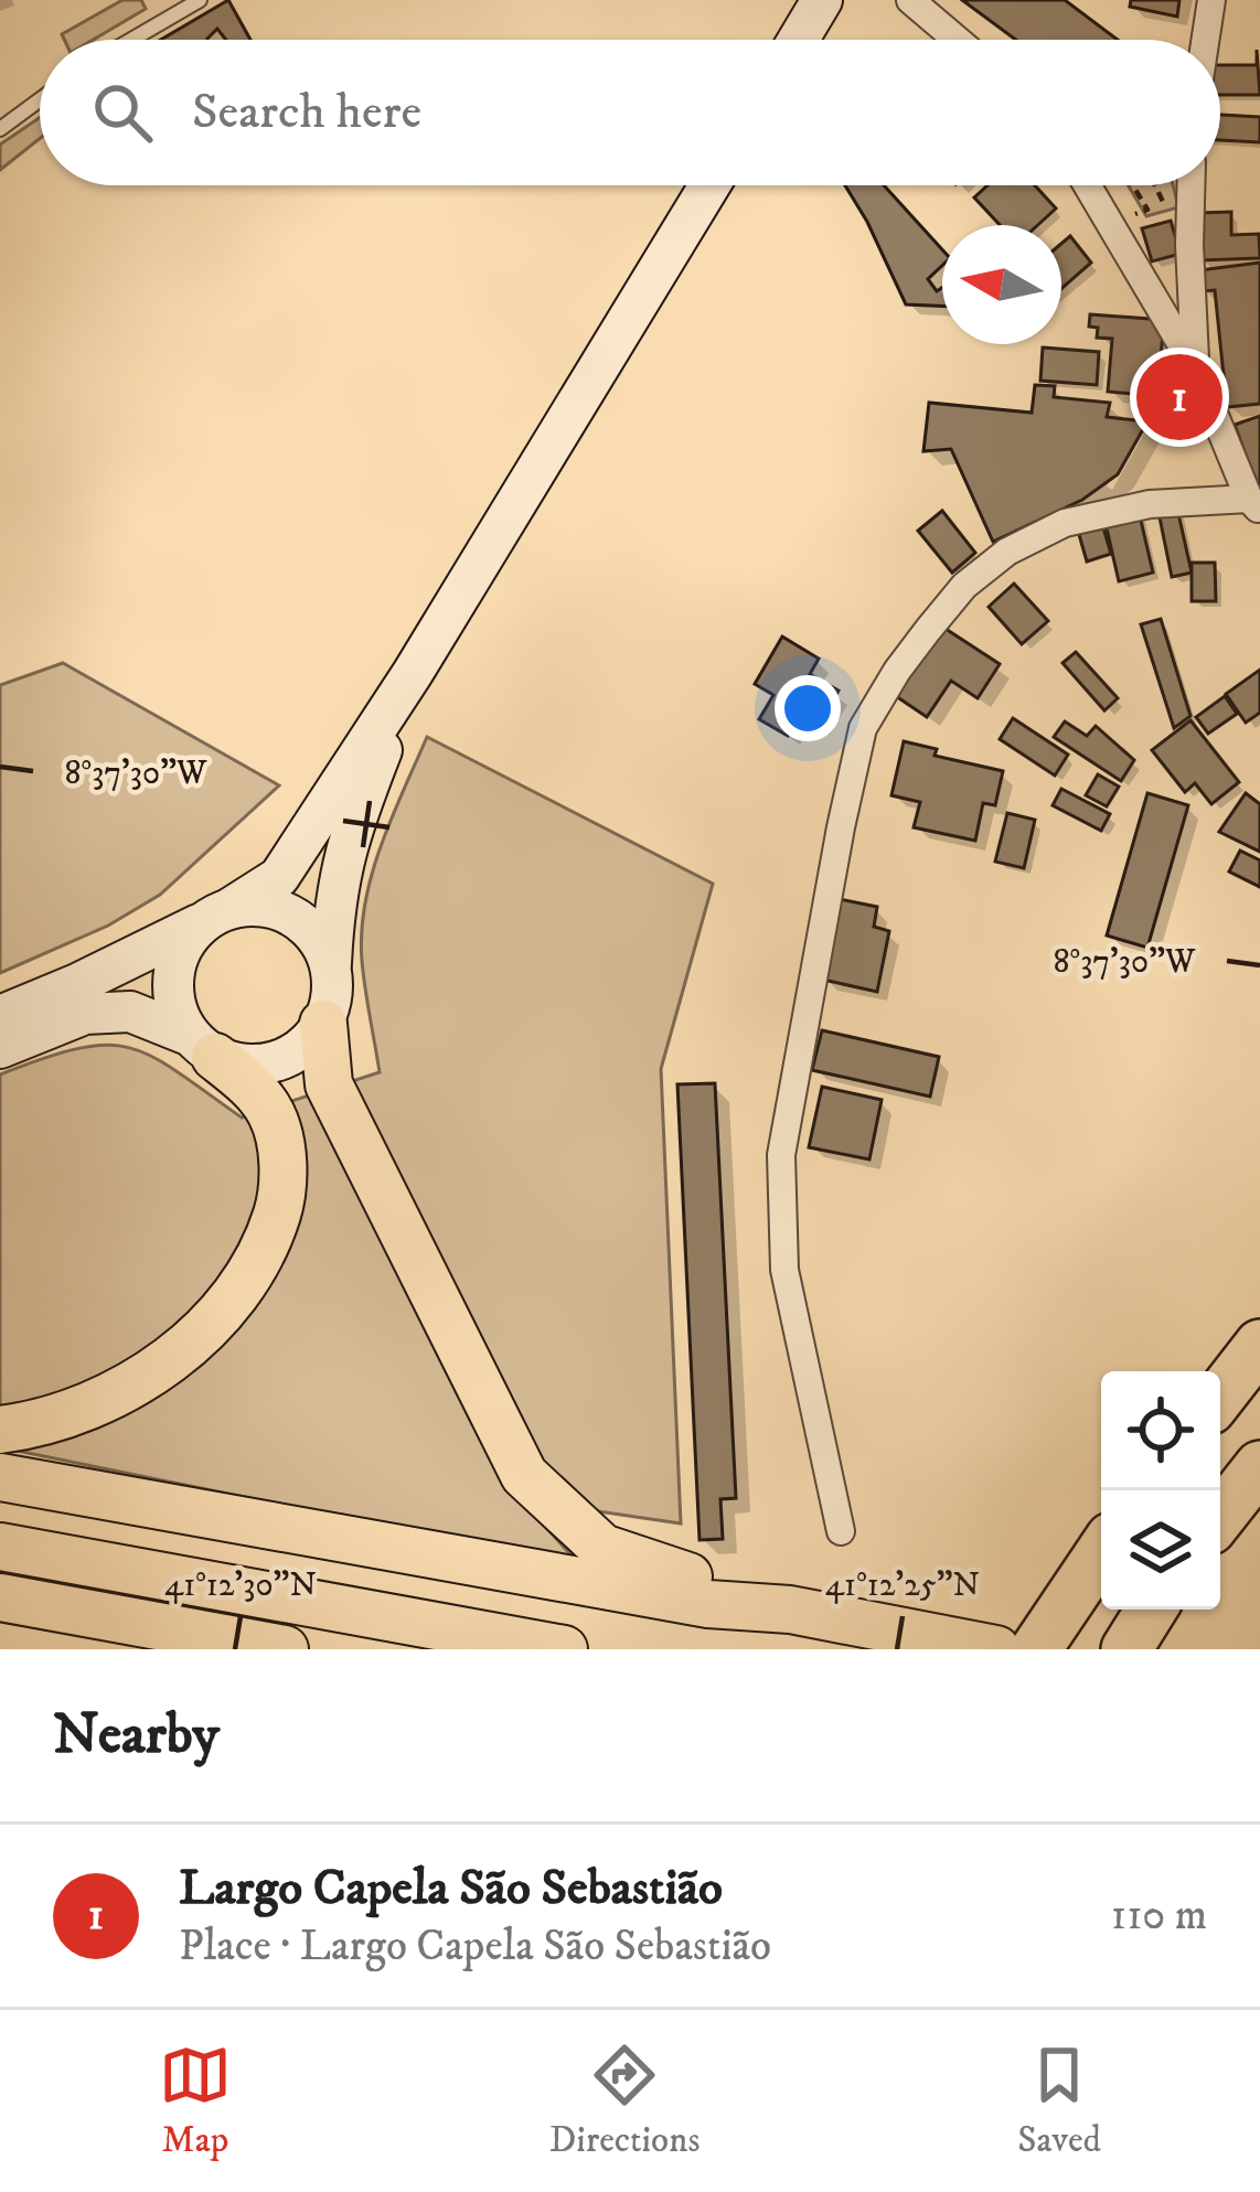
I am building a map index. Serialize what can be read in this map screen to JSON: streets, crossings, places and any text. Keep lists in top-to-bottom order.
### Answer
{
  "north": "left",
  "page": {
    "search": "Search here",
    "pins": "1",
    "heading": "Nearby",
    "list": [
      {
        "mark": "1",
        "name": "Largo Capela São Sebastião",
        "note": "Place · Largo Capela São Sebastião",
        "value": "110 m"
      }
    ],
    "nav": ["Map", "Directions", "Saved"]
  },
  "coordinates": ["8°37'30\"W", "41°12'30\"N", "41°12'25\"N"]
}
